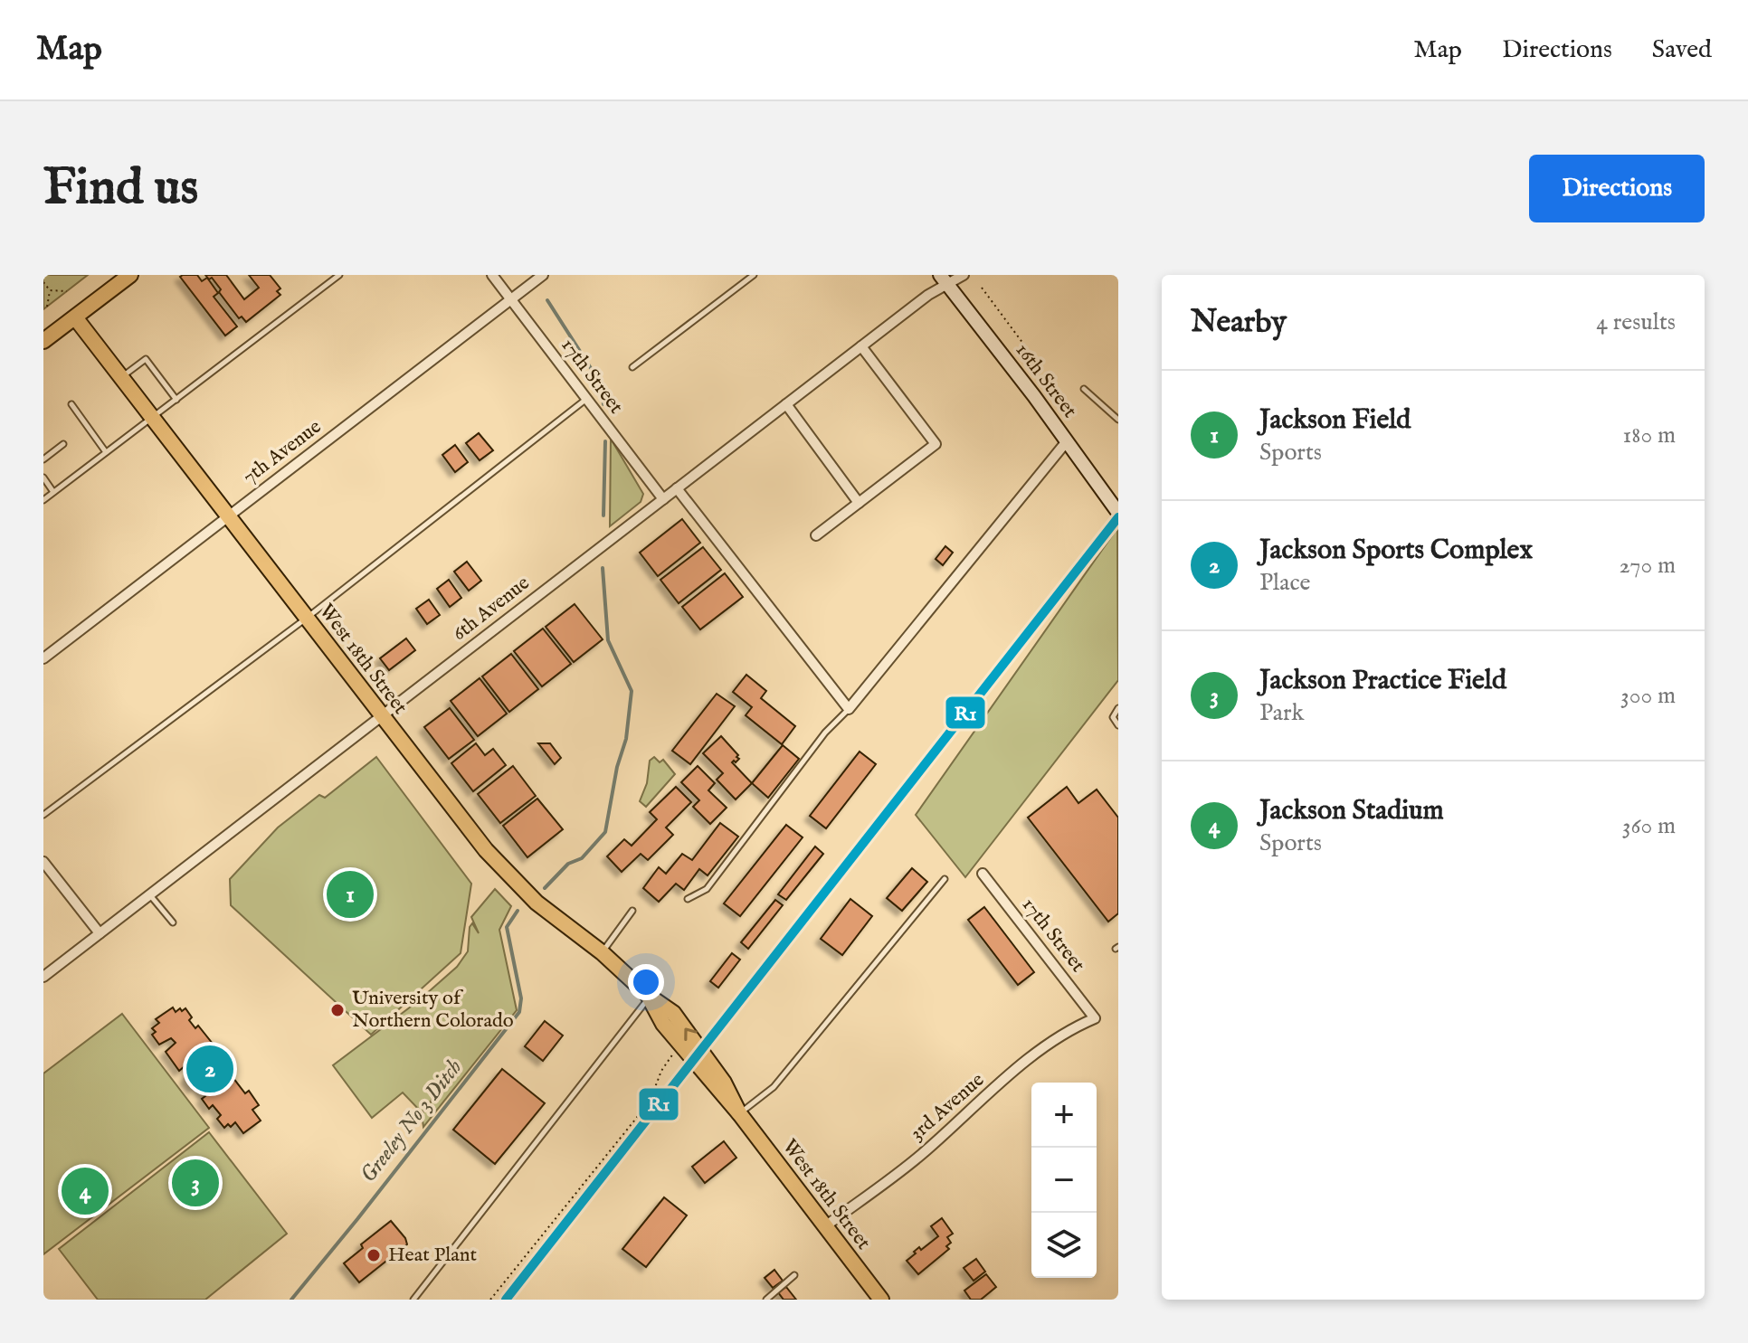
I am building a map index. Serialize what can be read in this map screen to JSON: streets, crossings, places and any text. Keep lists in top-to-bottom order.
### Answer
{
  "streets": {
    "main road": ["16th Street", "West 18th Street"],
    "street": [
      "17th Street",
      "7th Avenue",
      "6th Avenue",
      "3rd Avenue"
    ]
  },
  "crossings": [
    ["17th Street", "7th Avenue"],
    ["17th Street", "6th Avenue"],
    ["17th Street", "3rd Avenue"],
    ["16th Street", "6th Avenue"],
    ["7th Avenue", "West 18th Street"],
    ["6th Avenue", "West 18th Street"],
    ["West 18th Street", "3rd Avenue"]
  ],
  "water": ["Greeley No 3 Ditch"],
  "places": ["University of Northern Colorado", "Heat Plant"],
  "lines": ["transit line R1"],
  "page": {
    "header": "Map",
    "nav": ["Map", "Directions", "Saved"],
    "buttons": "Directions",
    "title": "Find us",
    "heading": ["Nearby", "4 results"],
    "list": [
      {
        "mark": "1",
        "name": "Jackson Field",
        "note": "Sports",
        "value": "180 m"
      },
      {
        "mark": "2",
        "name": "Jackson Sports Complex",
        "note": "Place",
        "value": "270 m"
      },
      {
        "mark": "3",
        "name": "Jackson Practice Field",
        "note": "Park",
        "value": "300 m"
      },
      {
        "mark": "4",
        "name": "Jackson Stadium",
        "note": "Sports",
        "value": "360 m"
      }
    ],
    "pins": [
      "1",
      "2",
      "3",
      "4"
    ],
    "map_buttons": ["+", "−"]
  }
}
